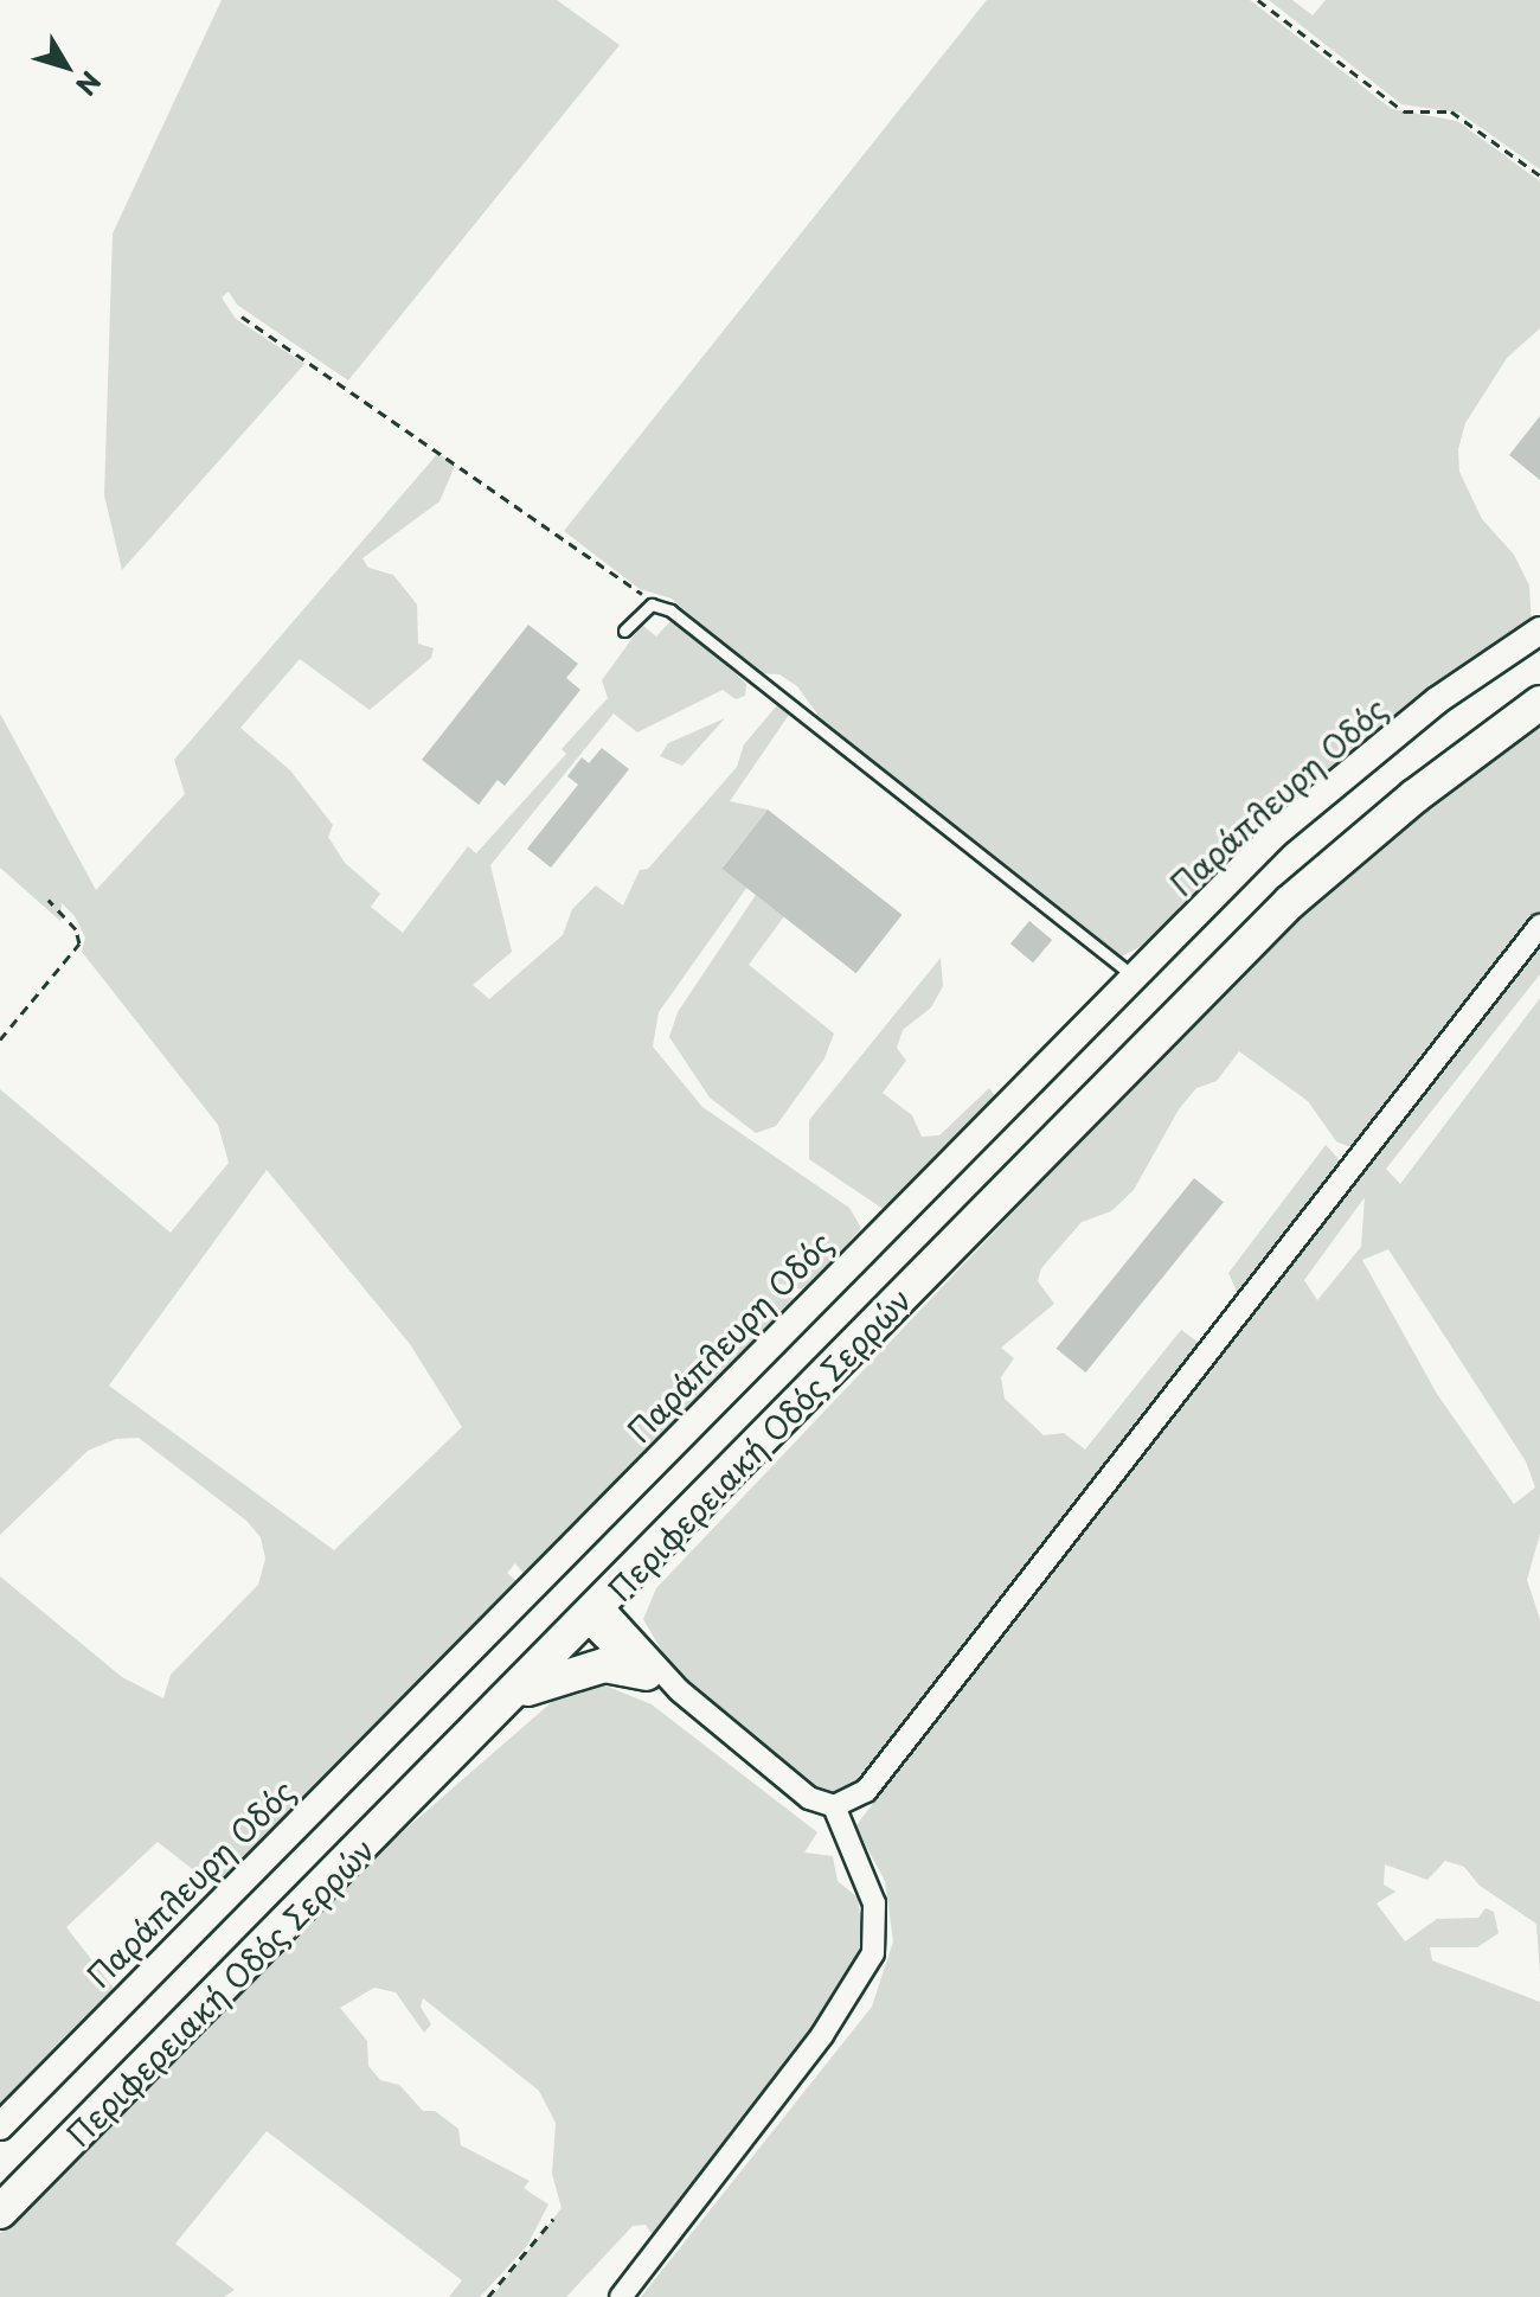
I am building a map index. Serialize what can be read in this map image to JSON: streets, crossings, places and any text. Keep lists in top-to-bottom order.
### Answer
{
  "streets": {
    "main road": ["Περιφερειακή Οδός Σερρών"],
    "street": ["Παράπλευρη Οδός"]
  },
  "north": "bottom right"
}
